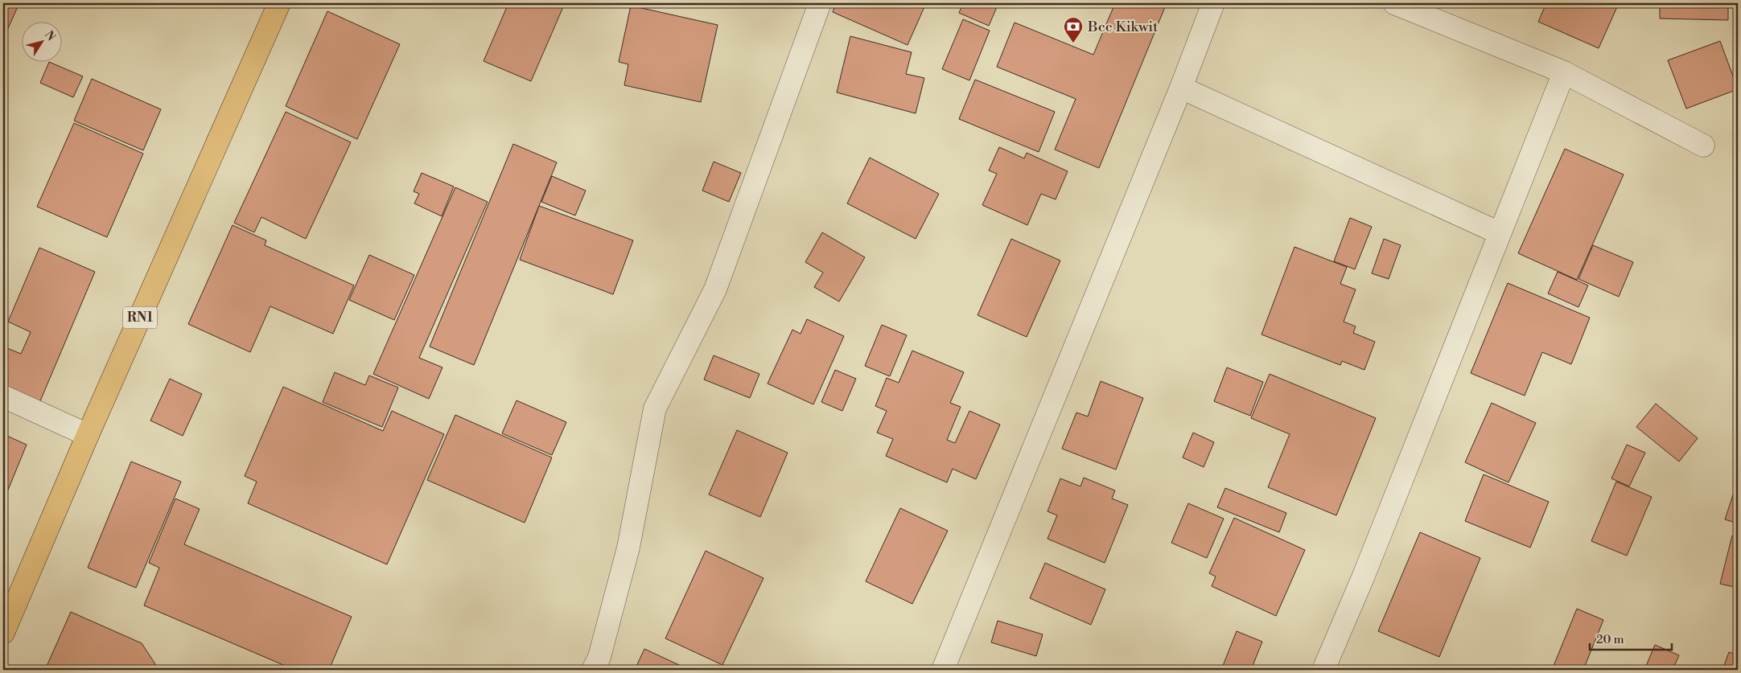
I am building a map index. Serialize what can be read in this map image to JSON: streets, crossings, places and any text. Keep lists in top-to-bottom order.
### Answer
{
  "streets": {
    "highway": ["RN1"]
  },
  "places": {
    "bank": ["Bcc Kikwit"]
  },
  "scale_bar": "20 m",
  "north": "top right"
}
